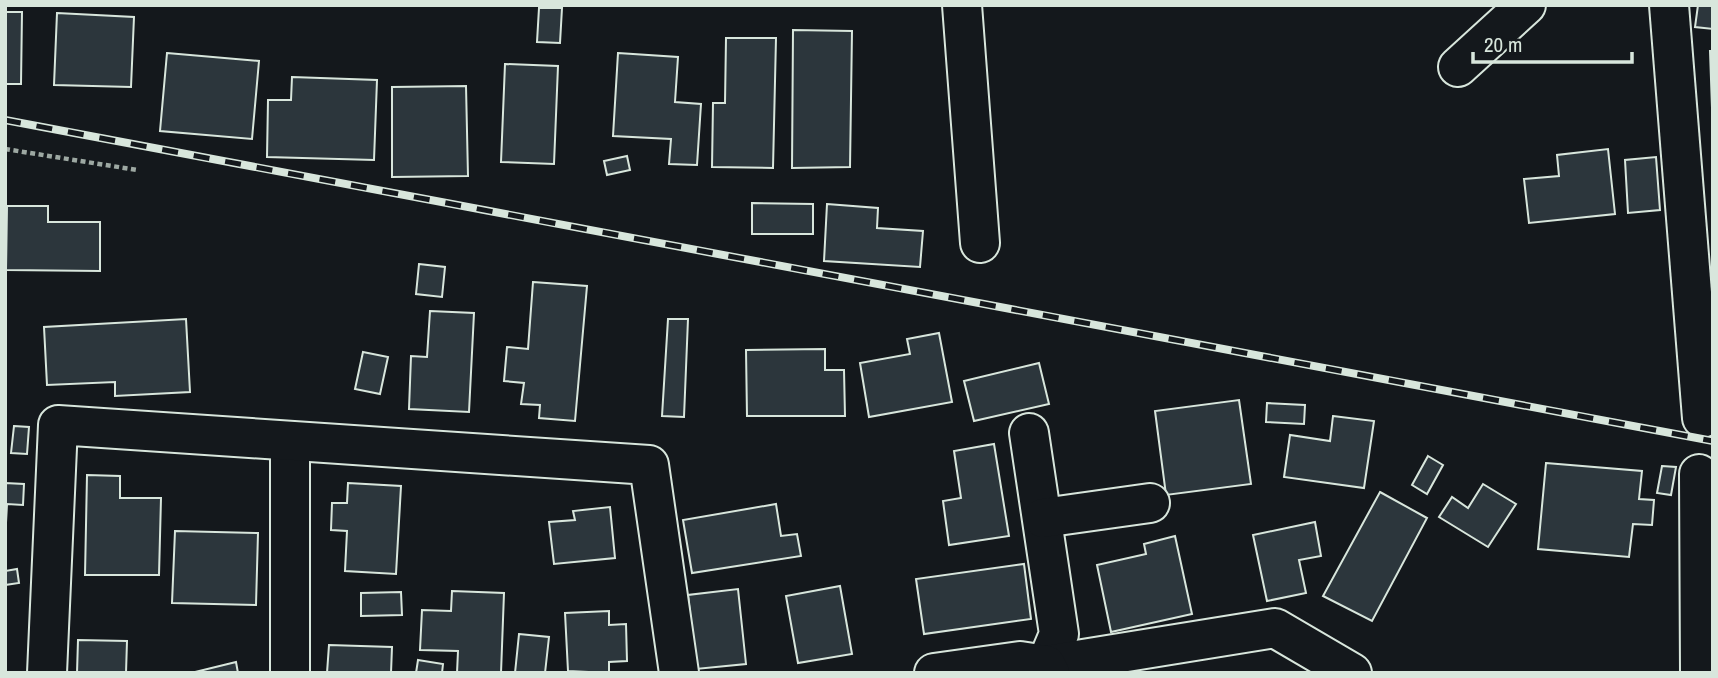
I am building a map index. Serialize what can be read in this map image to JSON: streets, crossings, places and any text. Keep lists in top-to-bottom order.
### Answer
{
  "scale_bar": "20 m"
}
